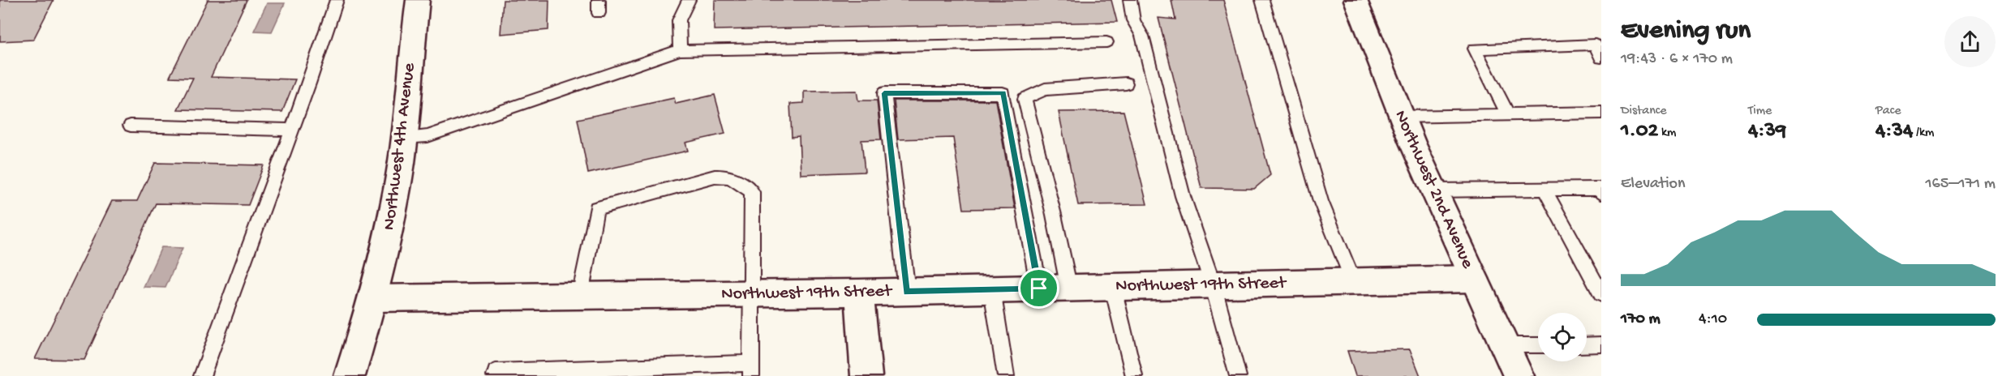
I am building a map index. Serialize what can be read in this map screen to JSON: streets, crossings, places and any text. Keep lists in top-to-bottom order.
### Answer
{
  "streets": {
    "street": ["Northwest 4th Avenue", "Northwest 2nd Avenue", "Northwest 19th Street"]
  },
  "crossings": [
    ["Northwest 4th Avenue", "Northwest 19th Street"],
    ["Northwest 2nd Avenue", "Northwest 19th Street"]
  ],
  "page": {
    "heading": ["Evening run", "19:43 · 6 × 170 m"],
    "stats": [
      ["Distance", "1.02 km"],
      ["Time", "4:39"],
      ["Pace", "4:34 /km"]
    ],
    "chart": ["Elevation", "165–171 m"],
    "list": [
      {
        "name": "170 m",
        "note": "4:10"
      }
    ]
  }
}
